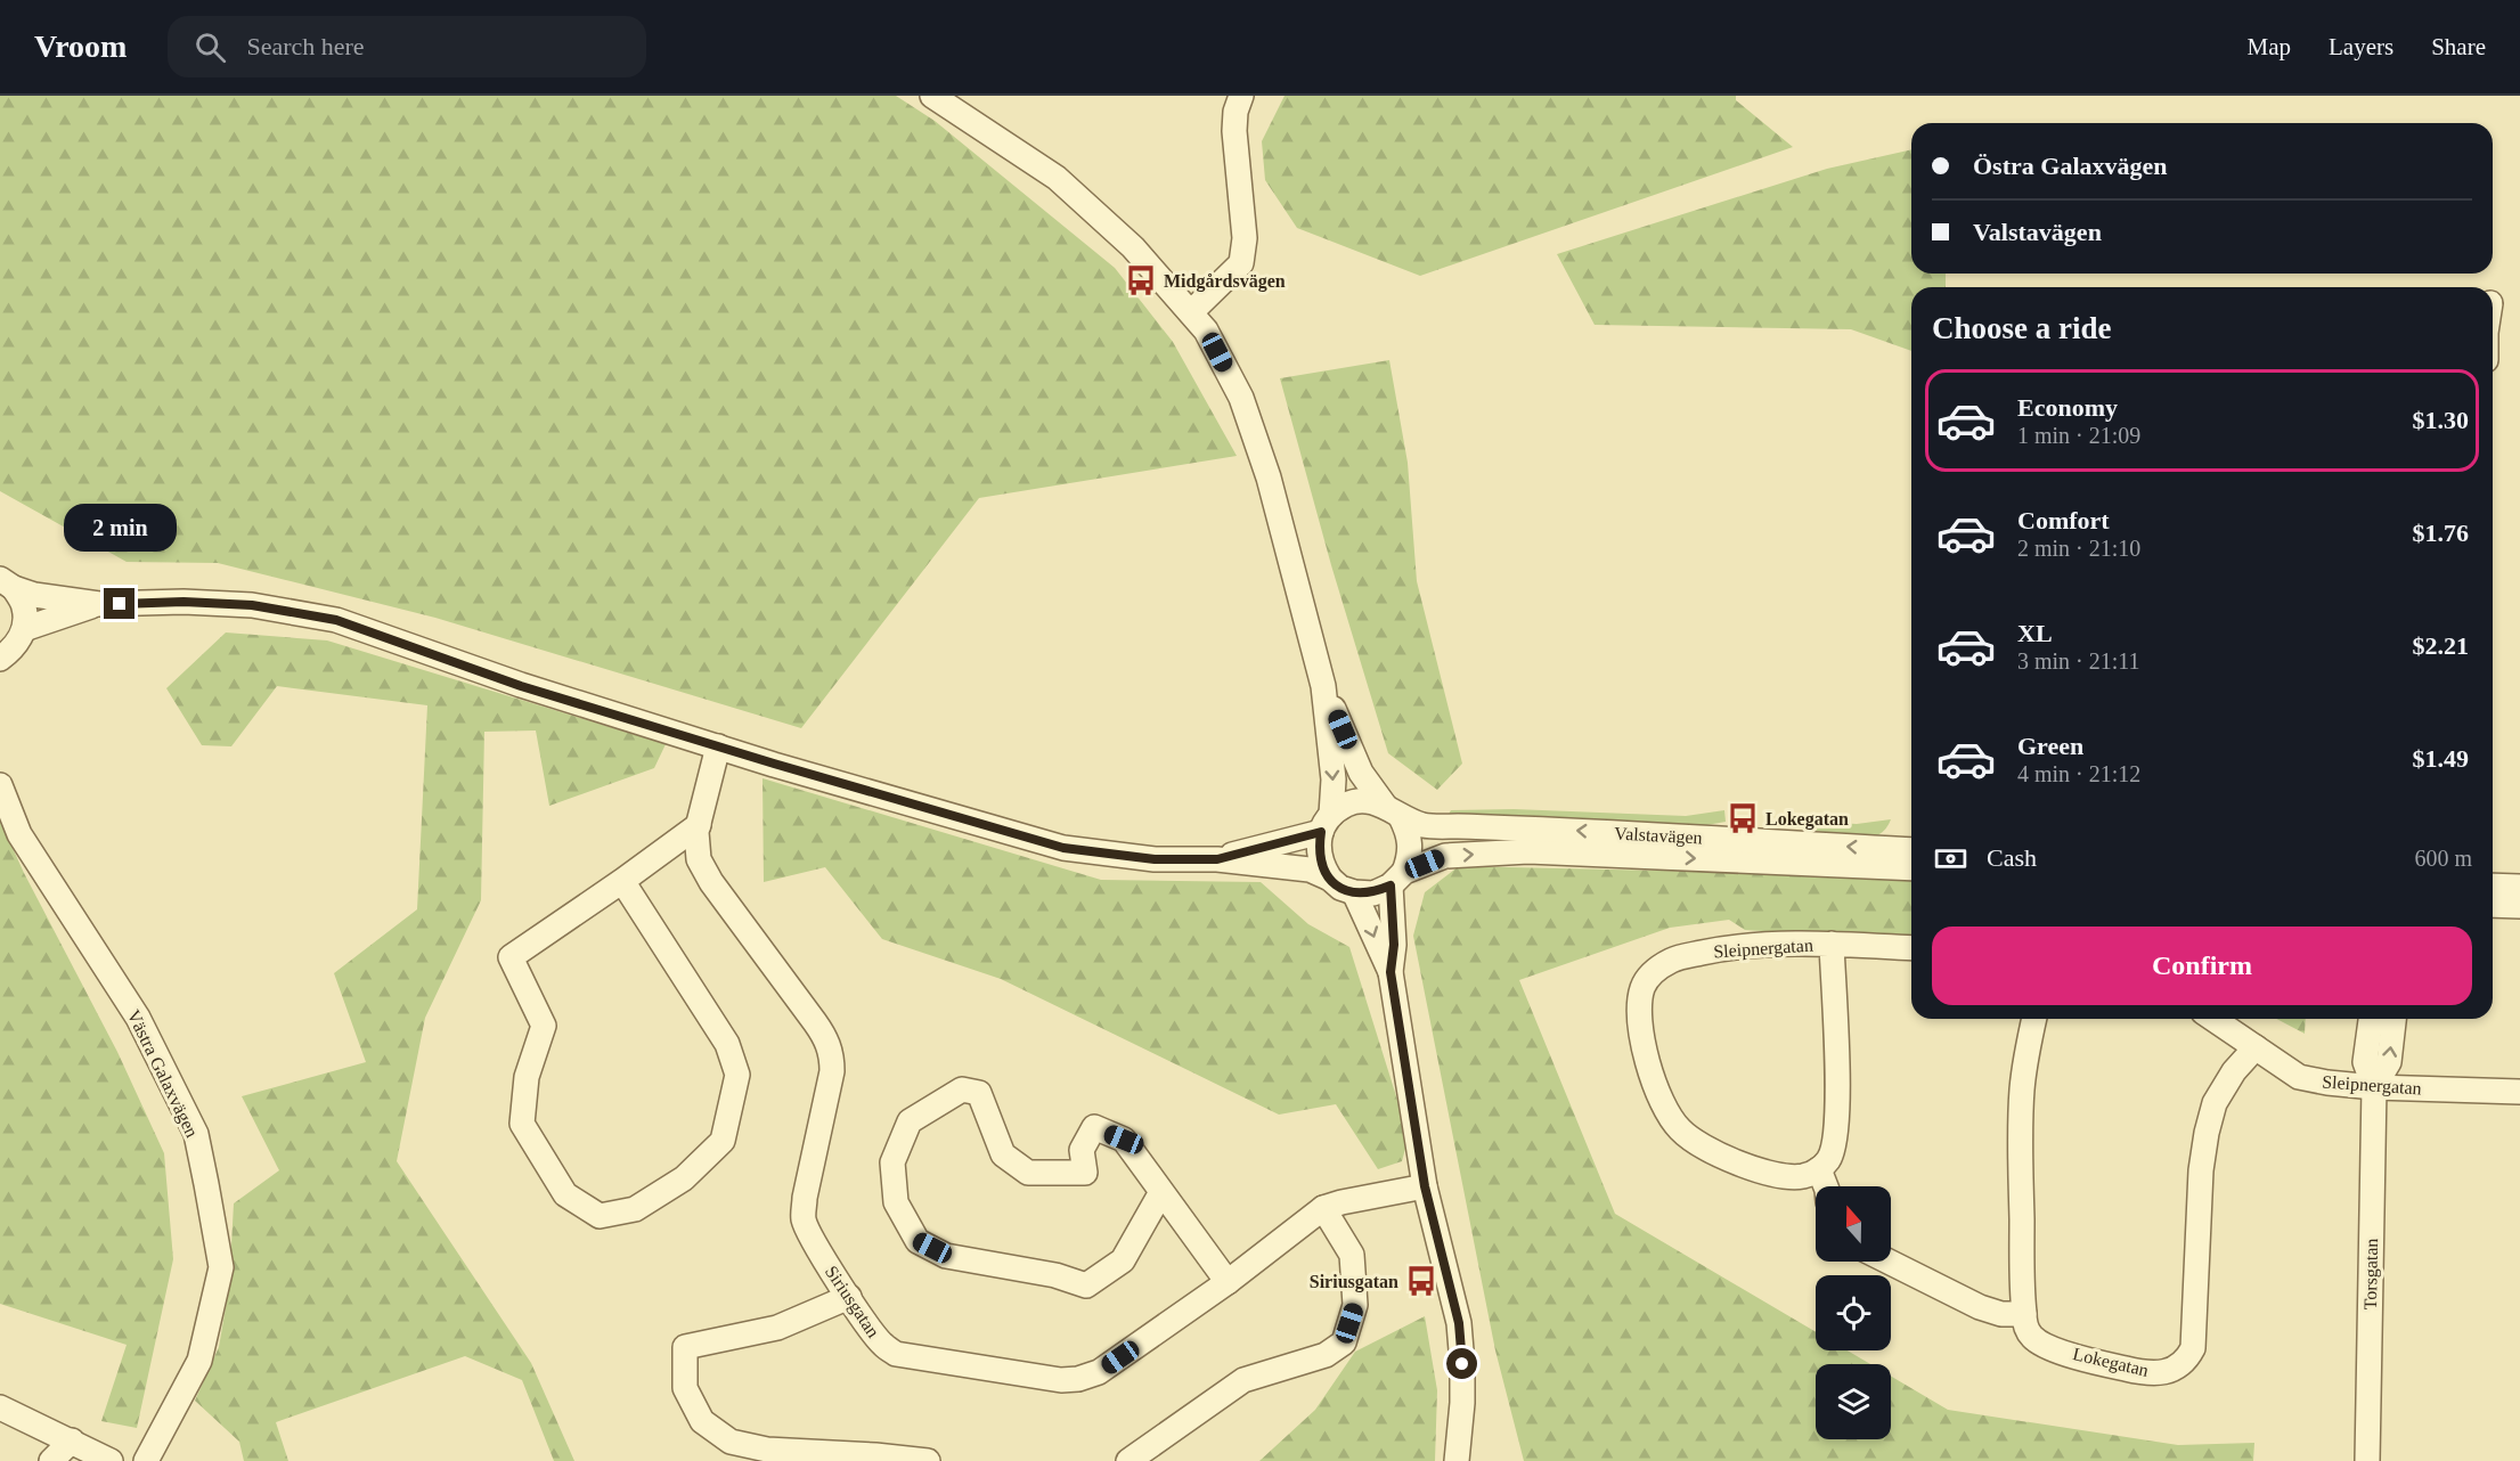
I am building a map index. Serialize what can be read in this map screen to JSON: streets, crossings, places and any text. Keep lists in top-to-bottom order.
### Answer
{
  "streets": {
    "street": [
      "Valstavägen",
      "Sleipnergatan",
      "Västra Galaxvägen",
      "Torsgatan",
      "Siriusgatan",
      "Lokegatan"
    ]
  },
  "crossings": [
    ["Valstavägen", "Siriusgatan"],
    ["Sleipnergatan", "Torsgatan"],
    ["Sleipnergatan", "Lokegatan"]
  ],
  "places": {
    "bus stop": ["Midgårdsvägen", "Lokegatan", "Siriusgatan"]
  },
  "north": "top",
  "page": {
    "header": "Vroom",
    "search": "Search here",
    "nav": ["Map", "Layers", "Share"],
    "banner": ["Östra Galaxvägen", "Valstavägen"],
    "heading": "Choose a ride",
    "list": [
      {
        "name": "Economy",
        "note": "1 min · 21:09",
        "value": "$1.30"
      },
      {
        "name": "Comfort",
        "note": "2 min · 21:10",
        "value": "$1.76"
      },
      {
        "name": "XL",
        "note": "3 min · 21:11",
        "value": "$2.21"
      },
      {
        "name": "Green",
        "note": "4 min · 21:12",
        "value": "$1.49"
      }
    ],
    "bubble": "2 min",
    "pay": ["Cash", "600 m"],
    "buttons": "Confirm"
  }
}
